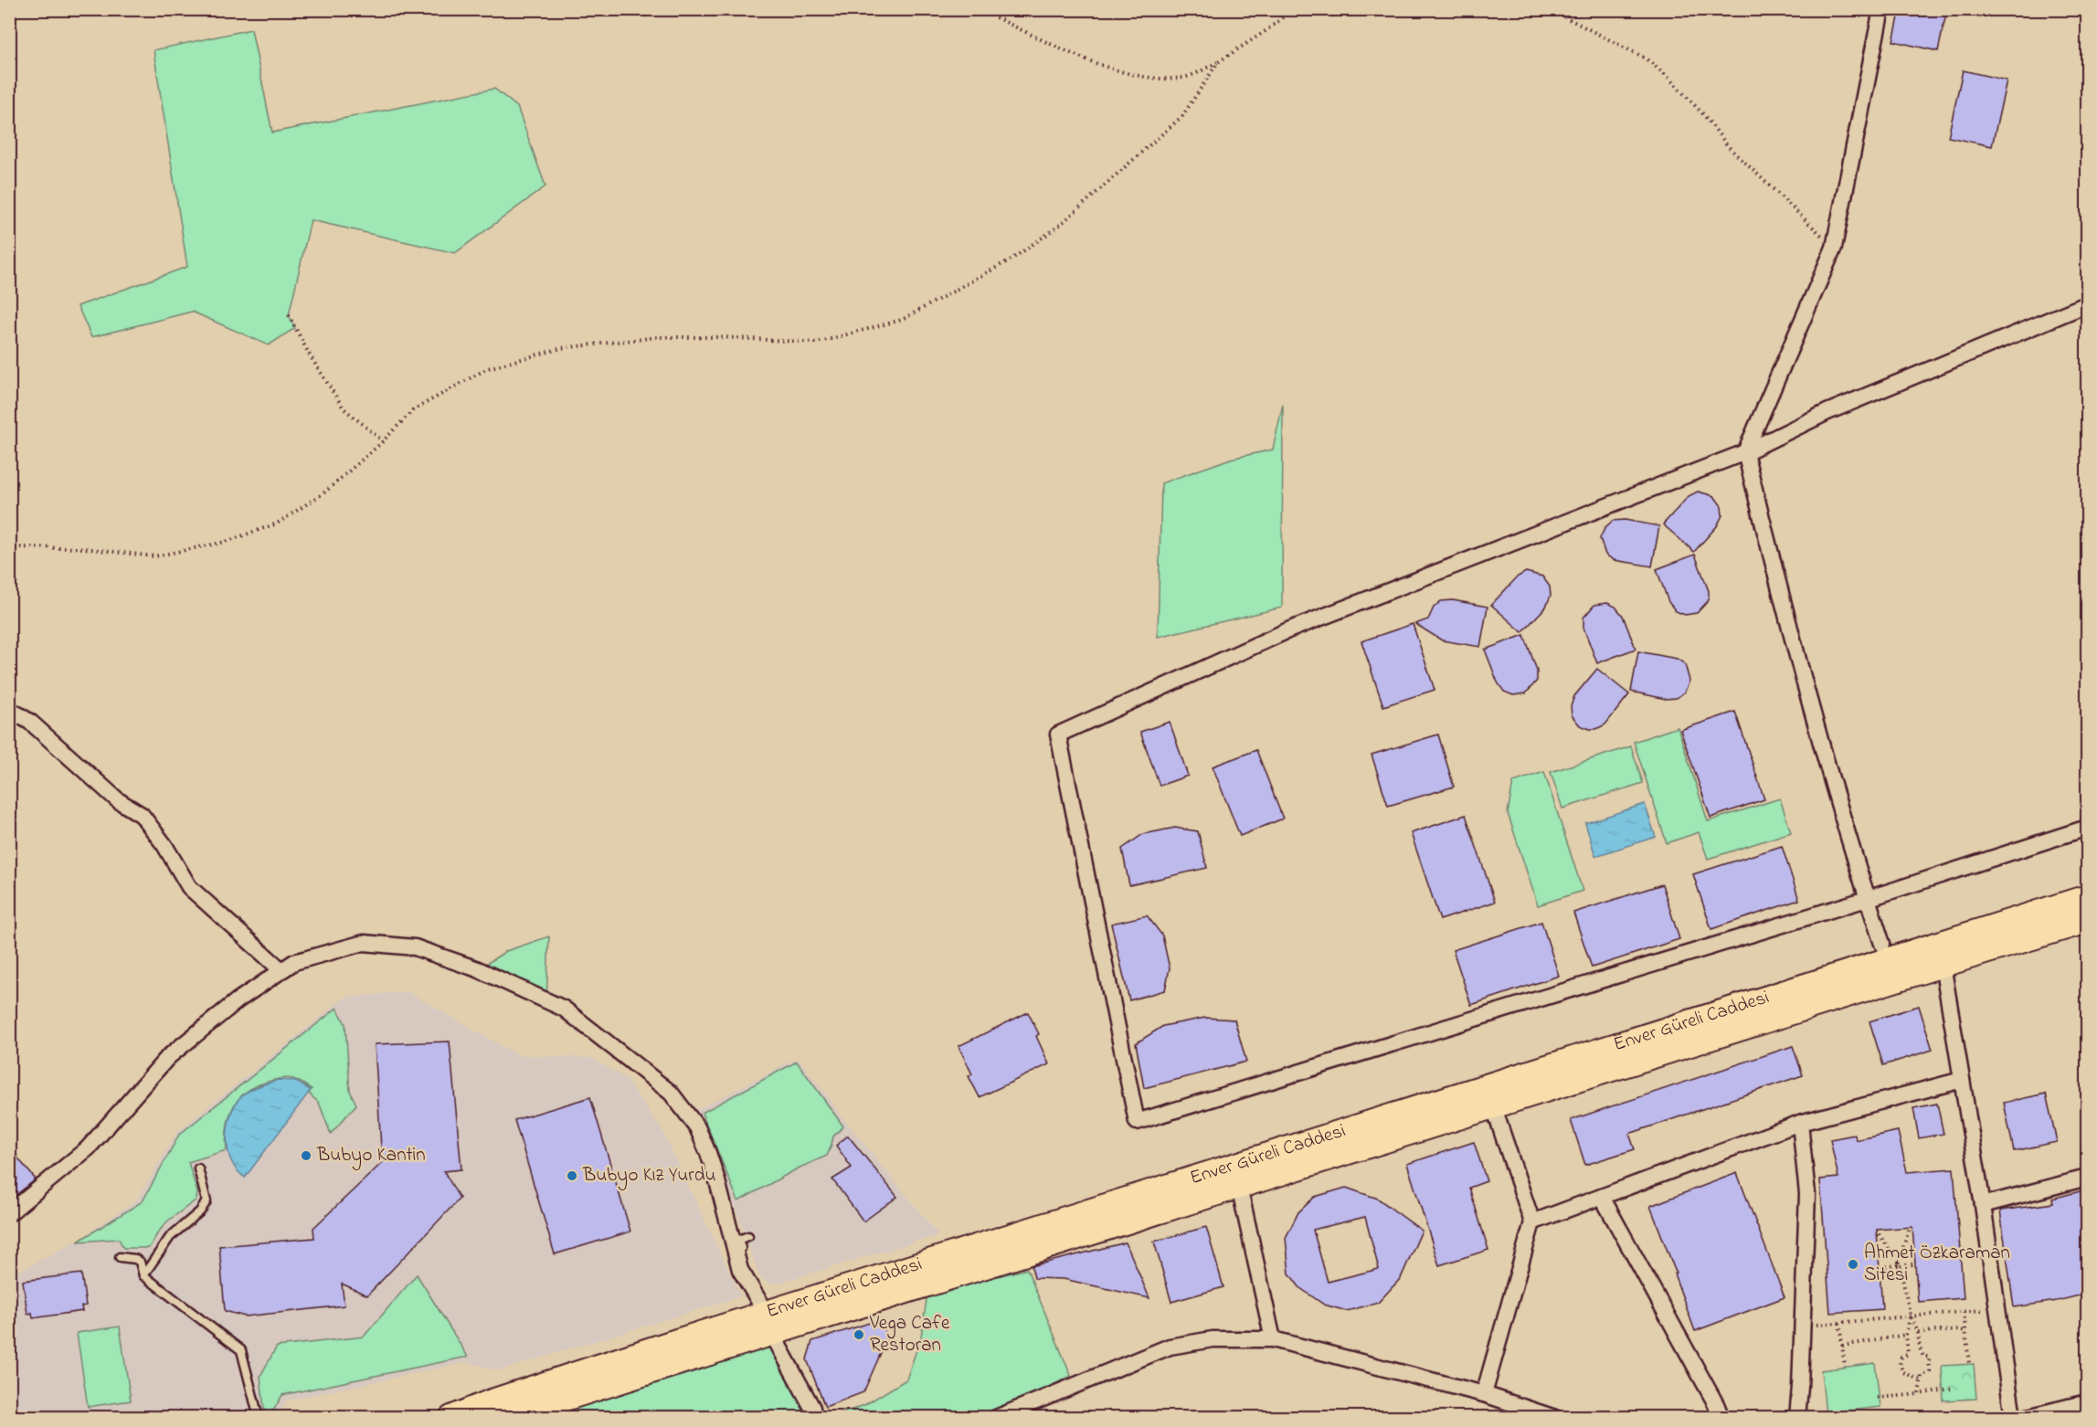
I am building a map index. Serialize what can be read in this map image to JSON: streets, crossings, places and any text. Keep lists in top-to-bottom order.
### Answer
{
  "streets": {
    "main road": ["Enver Güreli Caddesi"]
  },
  "places": [
    "Bubyo Kantin",
    "Bubyo Kız Yurdu",
    "Ahmet Özkaraman Sitesi",
    "Vega Cafe Restoran"
  ]
}
